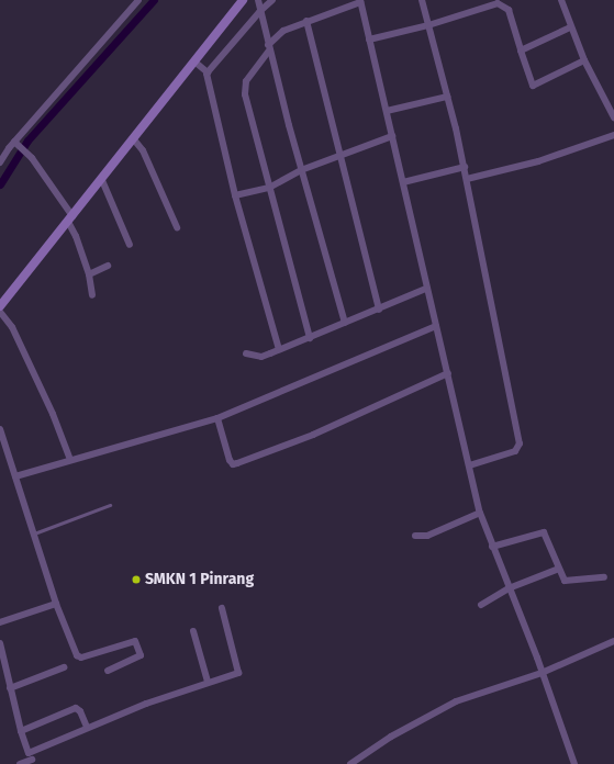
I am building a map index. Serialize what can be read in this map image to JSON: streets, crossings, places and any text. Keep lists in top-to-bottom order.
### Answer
{
  "places": ["SMKN 1 Pinrang"]
}
